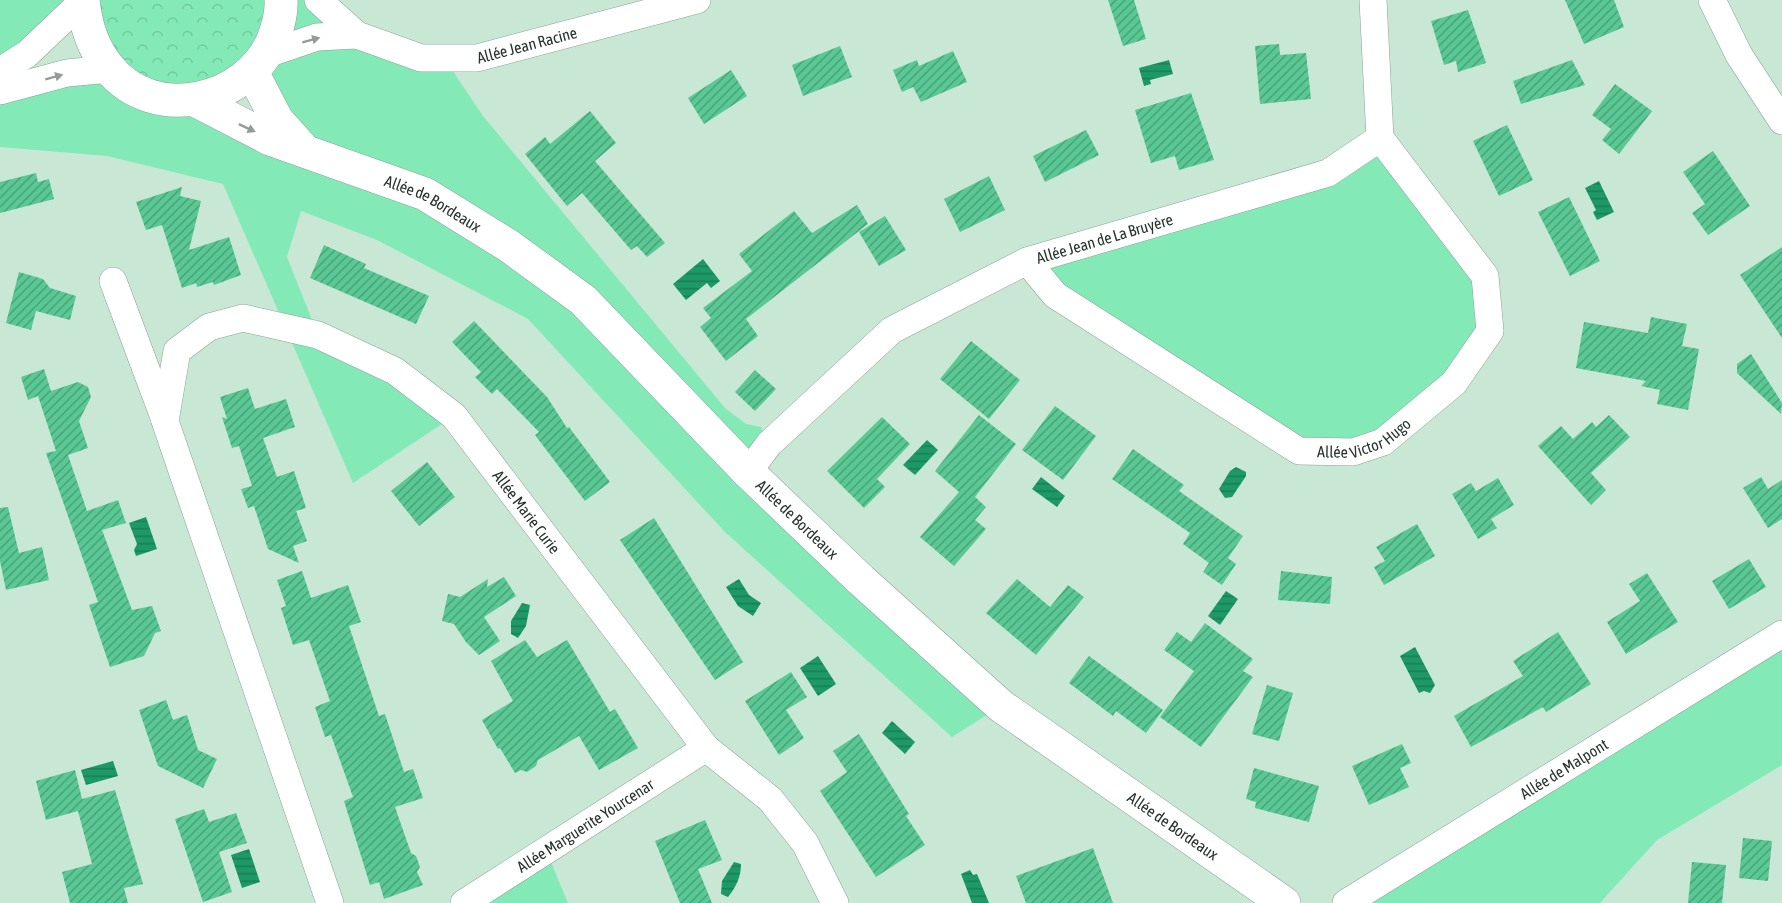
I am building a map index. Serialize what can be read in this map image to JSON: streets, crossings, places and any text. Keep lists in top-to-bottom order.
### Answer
{
  "streets": {
    "main road": ["Allée de Bordeaux"],
    "street": [
      "Allée Jean Racine",
      "Allée Jean de La Bruyère",
      "Allée Victor Hugo",
      "Allée Marie Curie",
      "Allée de Malpont",
      "Allée Marguerite Yourcenar"
    ]
  },
  "crossings": [
    ["Allée Jean Racine", "Allée de Bordeaux"],
    ["Allée de Bordeaux", "Allée Jean de La Bruyère"],
    ["Allée Jean de La Bruyère", "Allée Victor Hugo"],
    ["Allée Marie Curie", "Allée Marguerite Yourcenar"]
  ]
}
